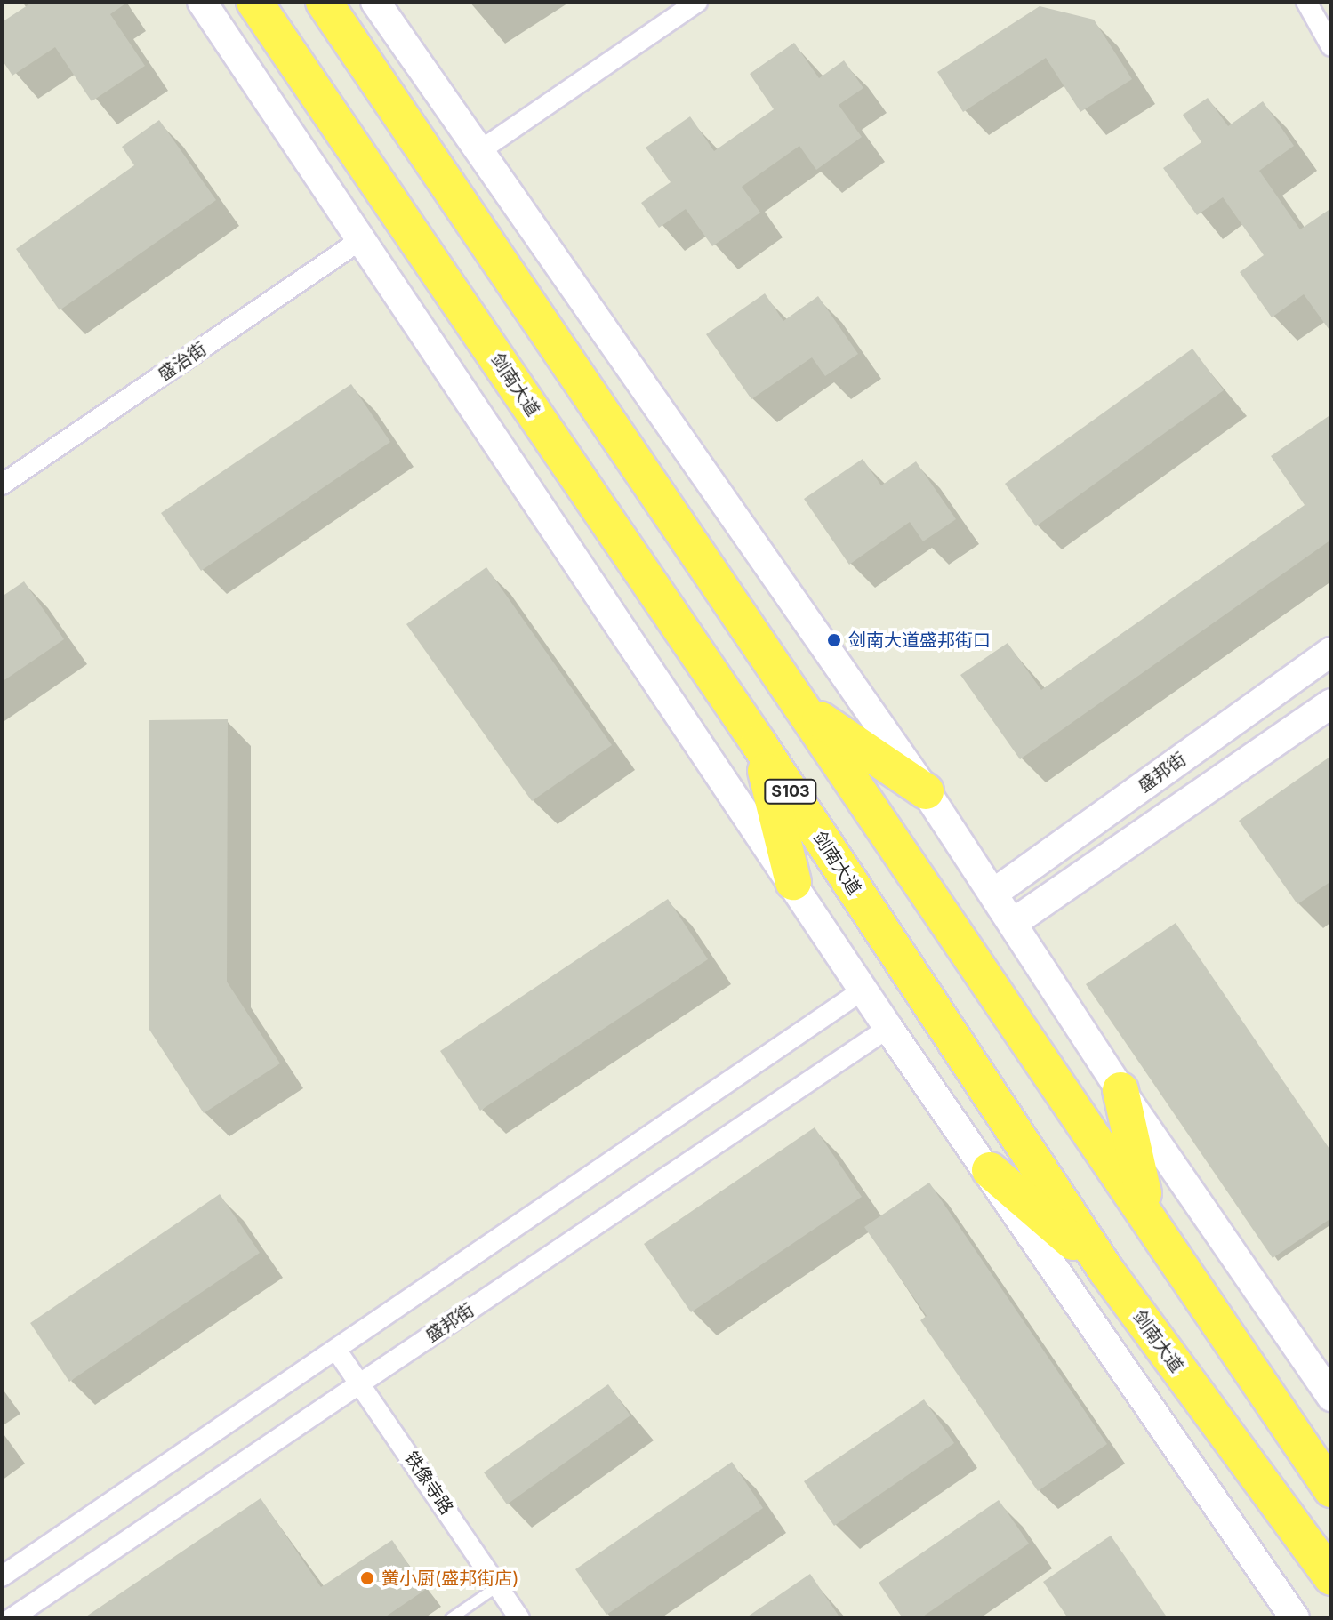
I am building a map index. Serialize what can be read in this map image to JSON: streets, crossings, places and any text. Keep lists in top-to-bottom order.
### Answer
{
  "streets": {
    "highway": ["剑南大道", "S103"],
    "main road": ["盛邦街"],
    "street": ["盛治街", "铁像寺路"]
  },
  "crossings": [
    ["盛邦街", "铁像寺路"]
  ],
  "places": ["剑南大道盛邦街口", "黉小厨(盛邦街店)"]
}
